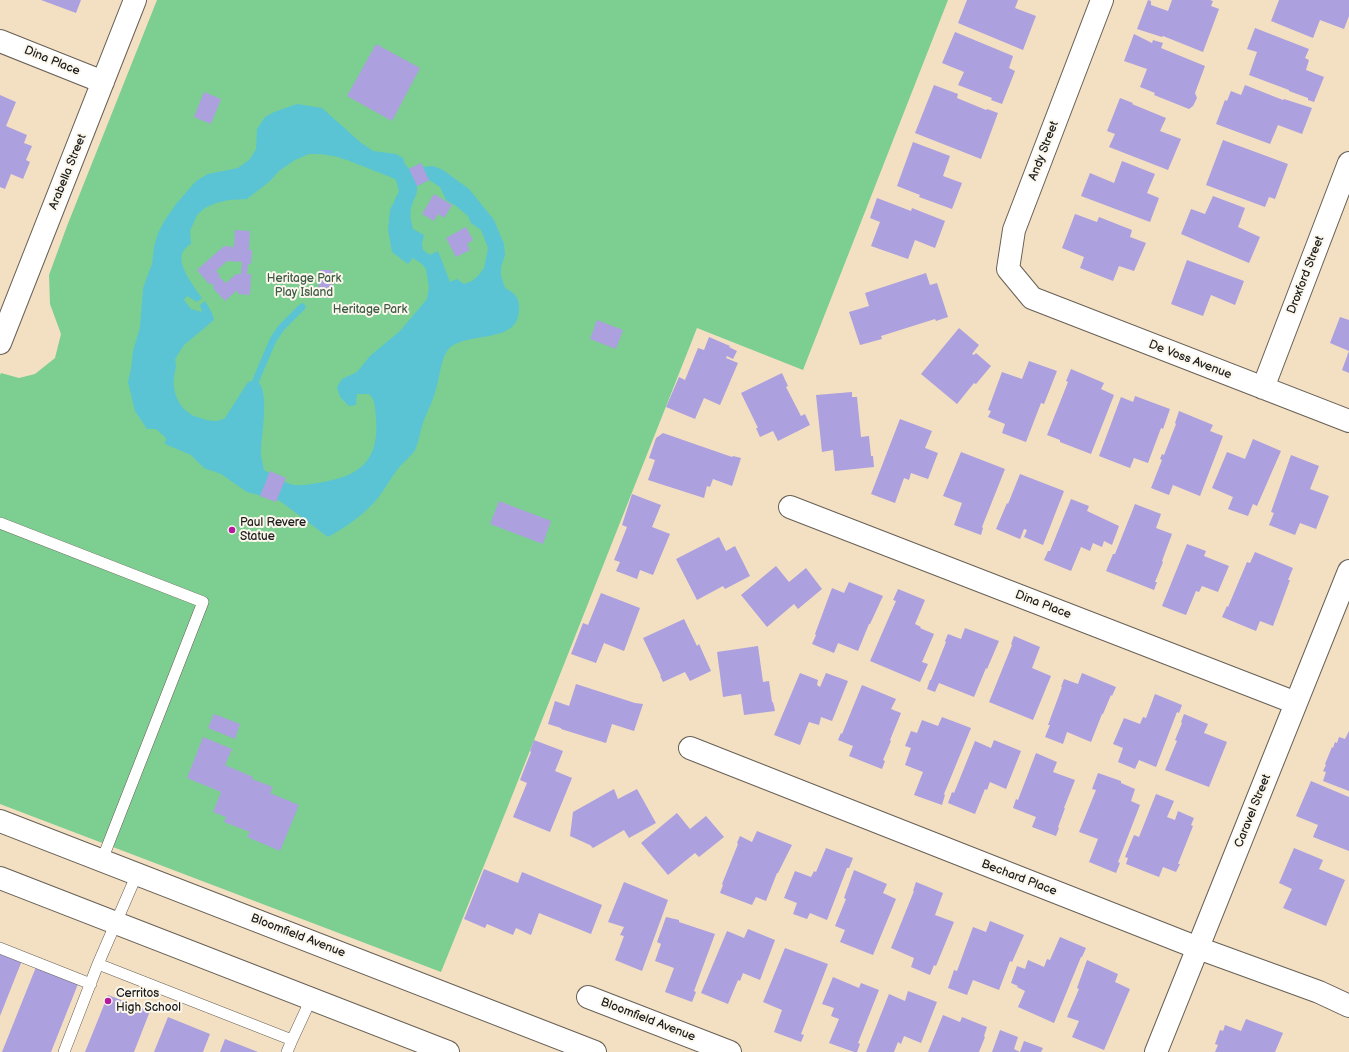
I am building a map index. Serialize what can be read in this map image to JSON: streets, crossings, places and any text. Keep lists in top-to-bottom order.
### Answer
{
  "streets": {
    "street": [
      "Dina Place",
      "Andy Street",
      "Arabella Street",
      "Droxford Street",
      "De Voss Avenue",
      "Caravel Street",
      "Bechard Place",
      "Bloomfield Avenue"
    ]
  },
  "crossings": [
    ["Dina Place", "Arabella Street"],
    ["Dina Place", "Caravel Street"],
    ["Andy Street", "De Voss Avenue"],
    ["Droxford Street", "De Voss Avenue"],
    ["Caravel Street", "Bechard Place"]
  ],
  "parks": ["Heritage Park Play Island", "Heritage Park"],
  "places": ["Paul Revere Statue", "Cerritos High School"]
}
